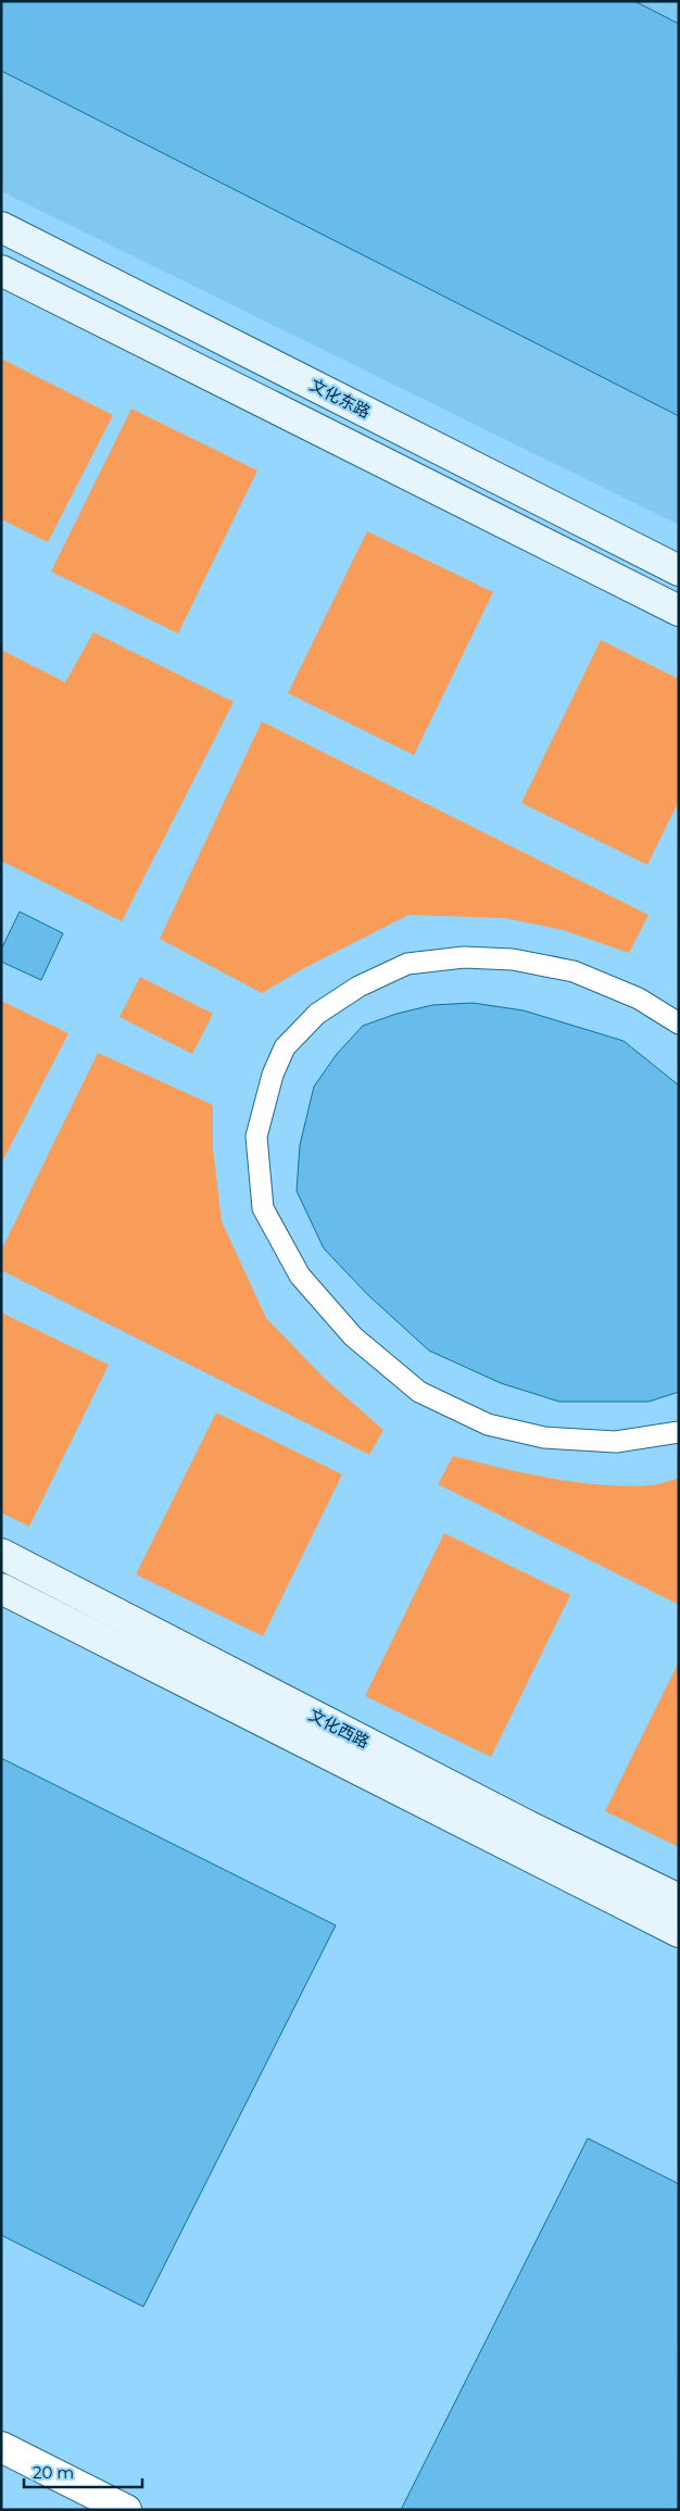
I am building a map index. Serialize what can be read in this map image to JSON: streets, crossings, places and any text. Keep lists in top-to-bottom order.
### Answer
{
  "streets": {
    "street": ["文化东路", "文化西路"]
  },
  "scale_bar": "20 m"
}
